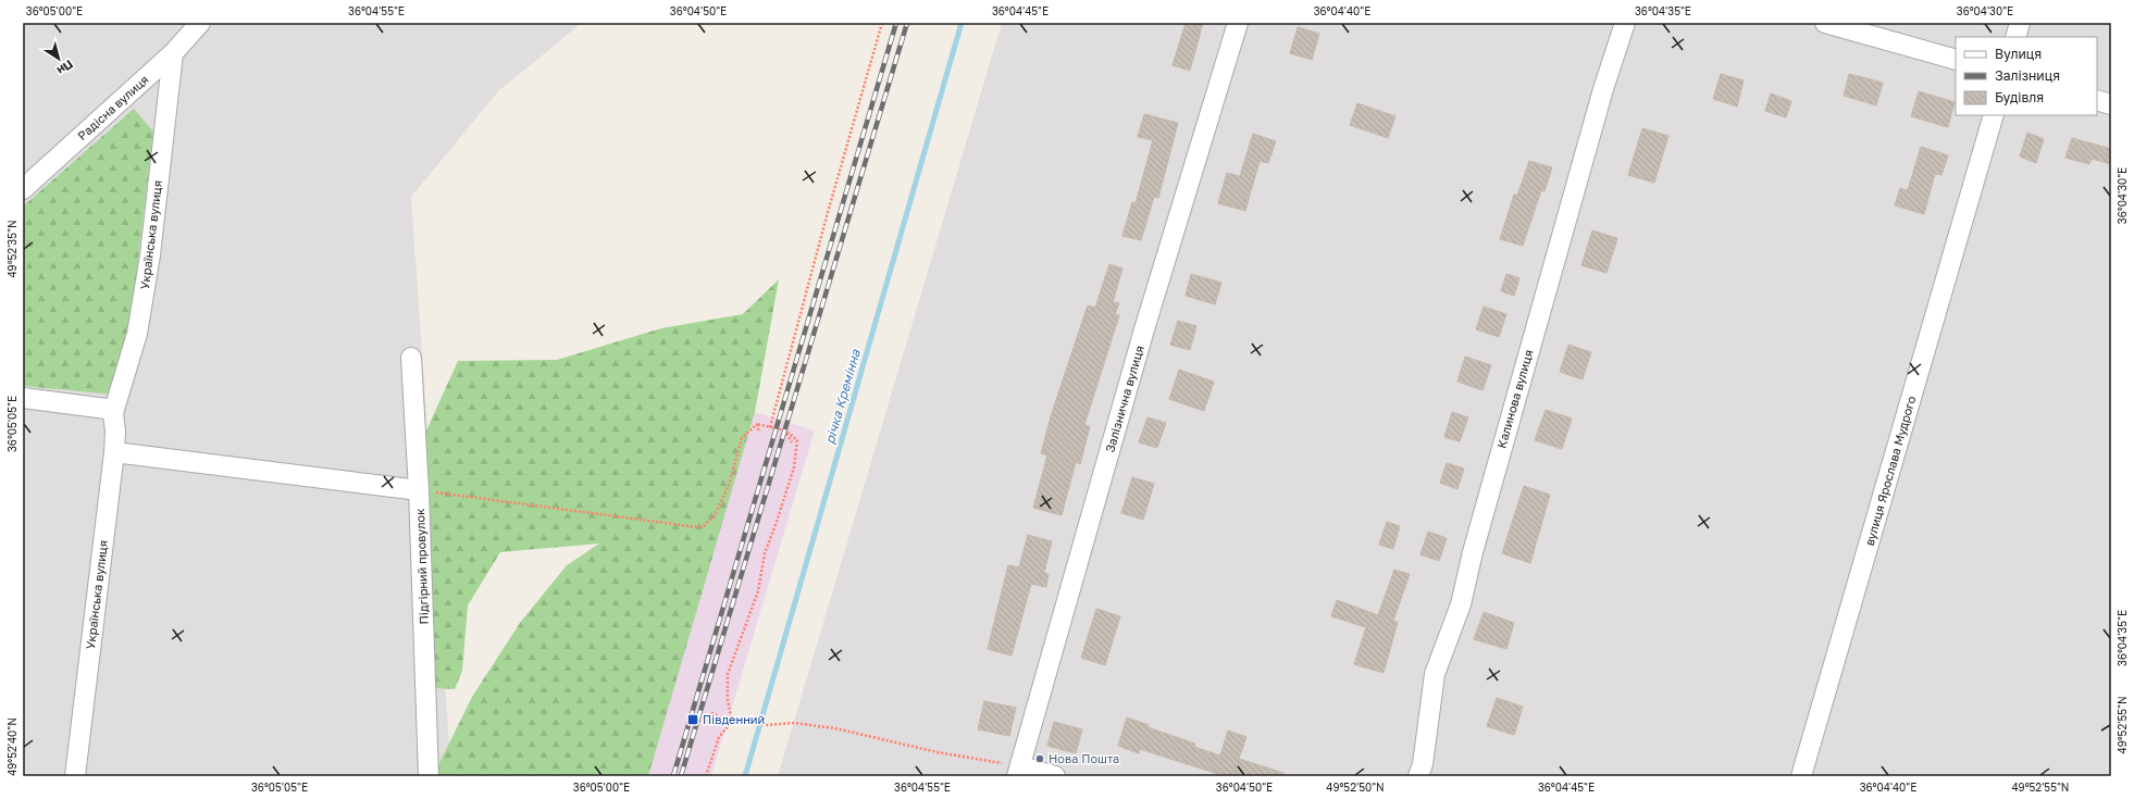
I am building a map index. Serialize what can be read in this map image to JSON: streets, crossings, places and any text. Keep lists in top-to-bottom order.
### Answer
{
  "streets": {
    "street": [
      "Радісна вулиця",
      "Українська вулиця",
      "Залізнична вулиця",
      "Калинова вулиця",
      "вулиця Ярослава Мудрого",
      "Підгірний провулок"
    ]
  },
  "crossings": [
    ["Радісна вулиця", "Українська вулиця"]
  ],
  "water": ["річка Кремінна"],
  "places": {
    "transit": ["Південний"],
    "other": ["Нова Пошта"]
  },
  "legend": ["Вулиця", "Залізниця", "Будівля"],
  "north": "bottom right",
  "coordinates": [
    "36°05'00\"E",
    "36°04'55\"E",
    "36°04'50\"E",
    "36°04'45\"E",
    "36°04'40\"E",
    "36°04'35\"E",
    "36°04'30\"E",
    "49°52'35\"N",
    "36°05'05\"E",
    "49°52'55\"N",
    "49°52'40\"N",
    "49°52'50\"N"
  ]
}
